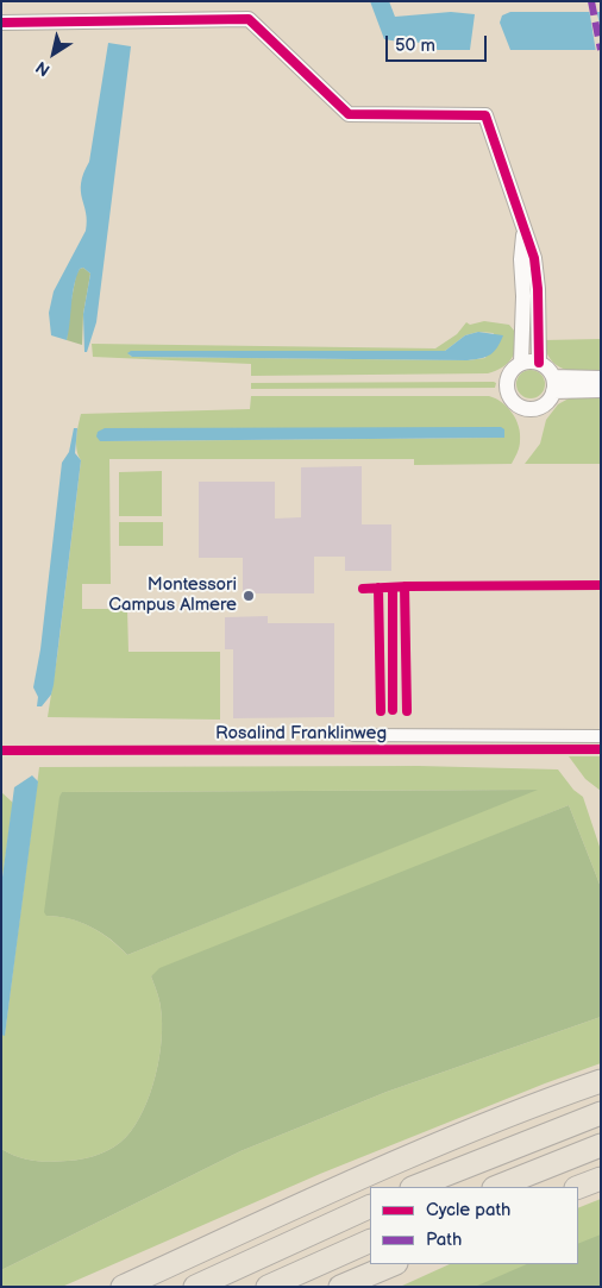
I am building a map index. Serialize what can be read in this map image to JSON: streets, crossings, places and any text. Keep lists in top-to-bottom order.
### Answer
{
  "streets": {
    "street": ["Rosalind Franklinweg"]
  },
  "places": ["Montessori Campus Almere"],
  "legend": ["Cycle path", "Path"],
  "scale_bar": "50 m",
  "north": "bottom left"
}
